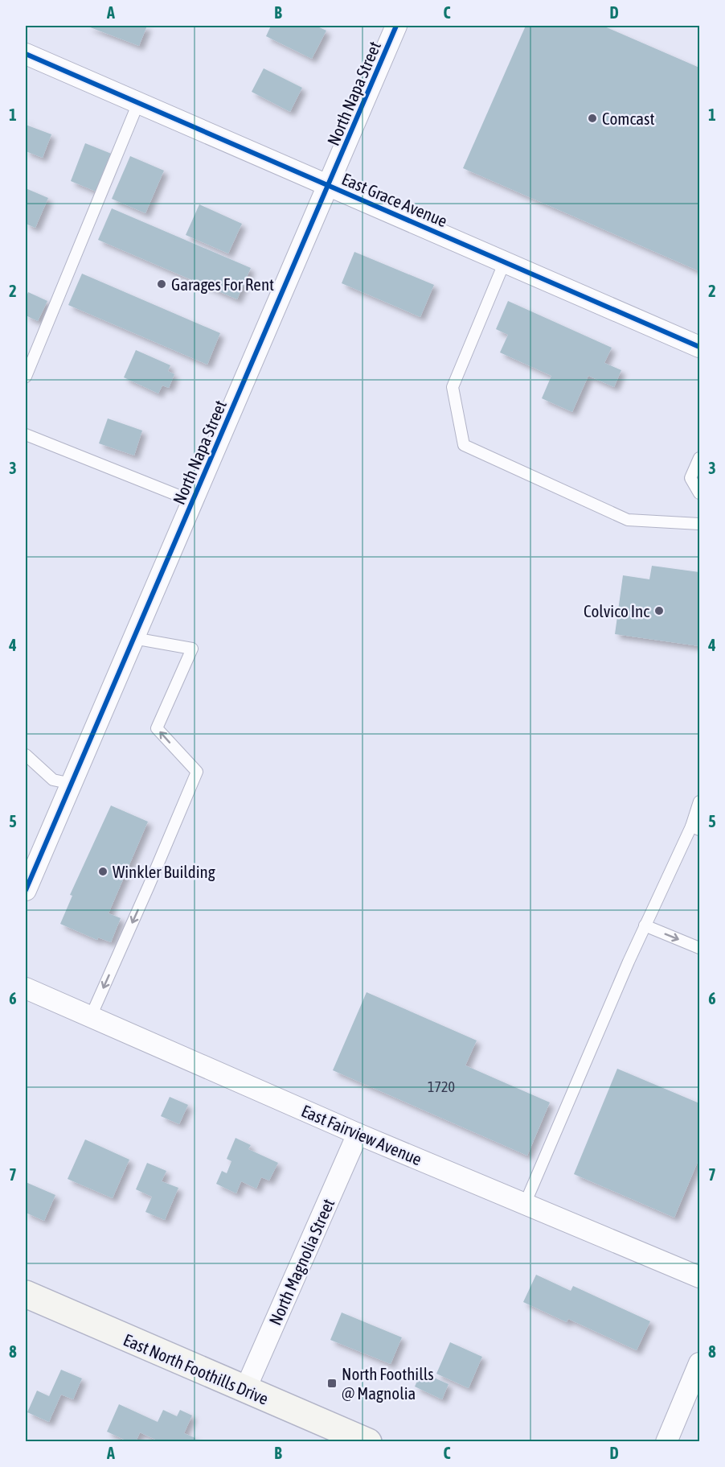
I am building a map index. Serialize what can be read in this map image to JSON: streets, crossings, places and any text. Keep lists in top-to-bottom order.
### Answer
{
  "streets": {
    "main road": ["East North Foothills Drive"],
    "street": [
      "North Napa Street",
      "East Grace Avenue",
      "East Fairview Avenue",
      "North Magnolia Street"
    ]
  },
  "crossings": [
    ["North Napa Street", "East Grace Avenue"],
    ["East Fairview Avenue", "North Magnolia Street"],
    ["North Magnolia Street", "East North Foothills Drive"]
  ],
  "places": {
    "other": [
      "Comcast",
      "Garages For Rent",
      "Colvico Inc",
      "Winkler Building"
    ],
    "transit": ["North Foothills @ Magnolia"]
  },
  "house_numbers": ["1720"],
  "grid": {
    "columns": [
      "A",
      "B",
      "C",
      "D"
    ],
    "rows": [
      "1",
      "2",
      "3",
      "4",
      "5",
      "6",
      "7",
      "8"
    ]
  }
}
